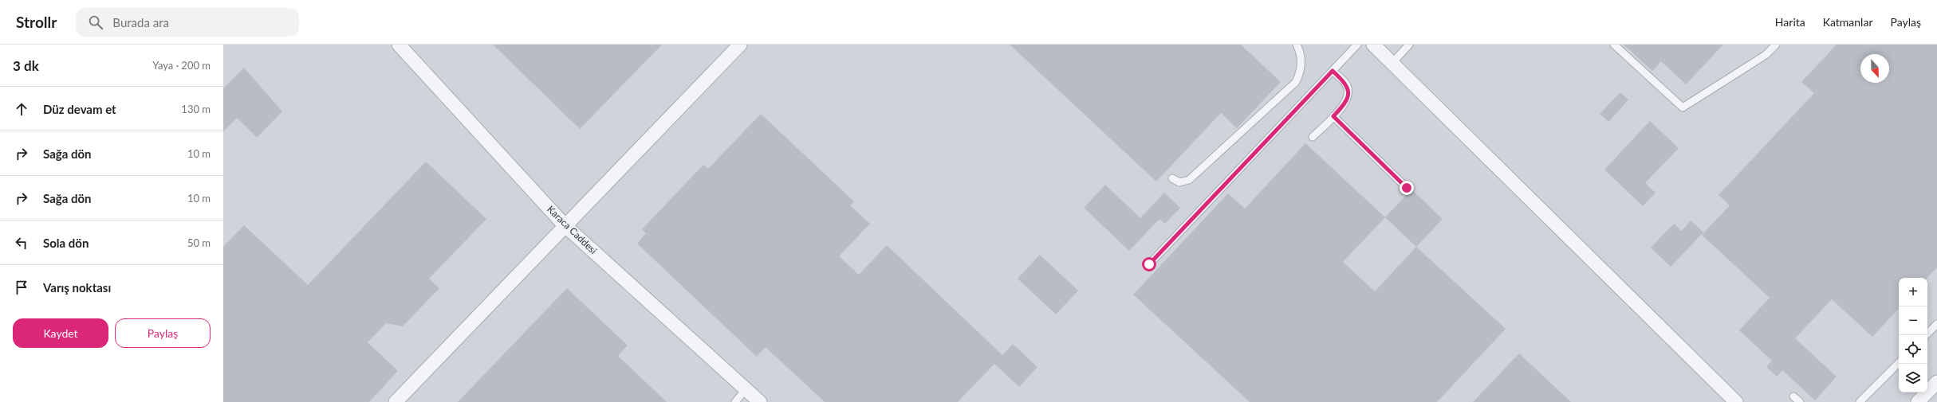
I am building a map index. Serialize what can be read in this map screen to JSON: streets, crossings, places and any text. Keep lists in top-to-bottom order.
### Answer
{
  "streets": {
    "street": ["Karaca Caddesi"]
  },
  "north": "bottom",
  "page": {
    "header": "Strollr",
    "search": "Burada ara",
    "nav": ["Harita", "Katmanlar", "Paylaş"],
    "heading": ["3 dk", "Yaya · 200 m"],
    "list": [
      ["Düz devam et", "130 m"],
      ["Sağa dön", "10 m"],
      ["Sağa dön", "10 m"],
      ["Sola dön", "50 m"],
      "Varış noktası"
    ],
    "map_buttons": ["+", "−"],
    "buttons": ["Kaydet", "Paylaş"]
  }
}
